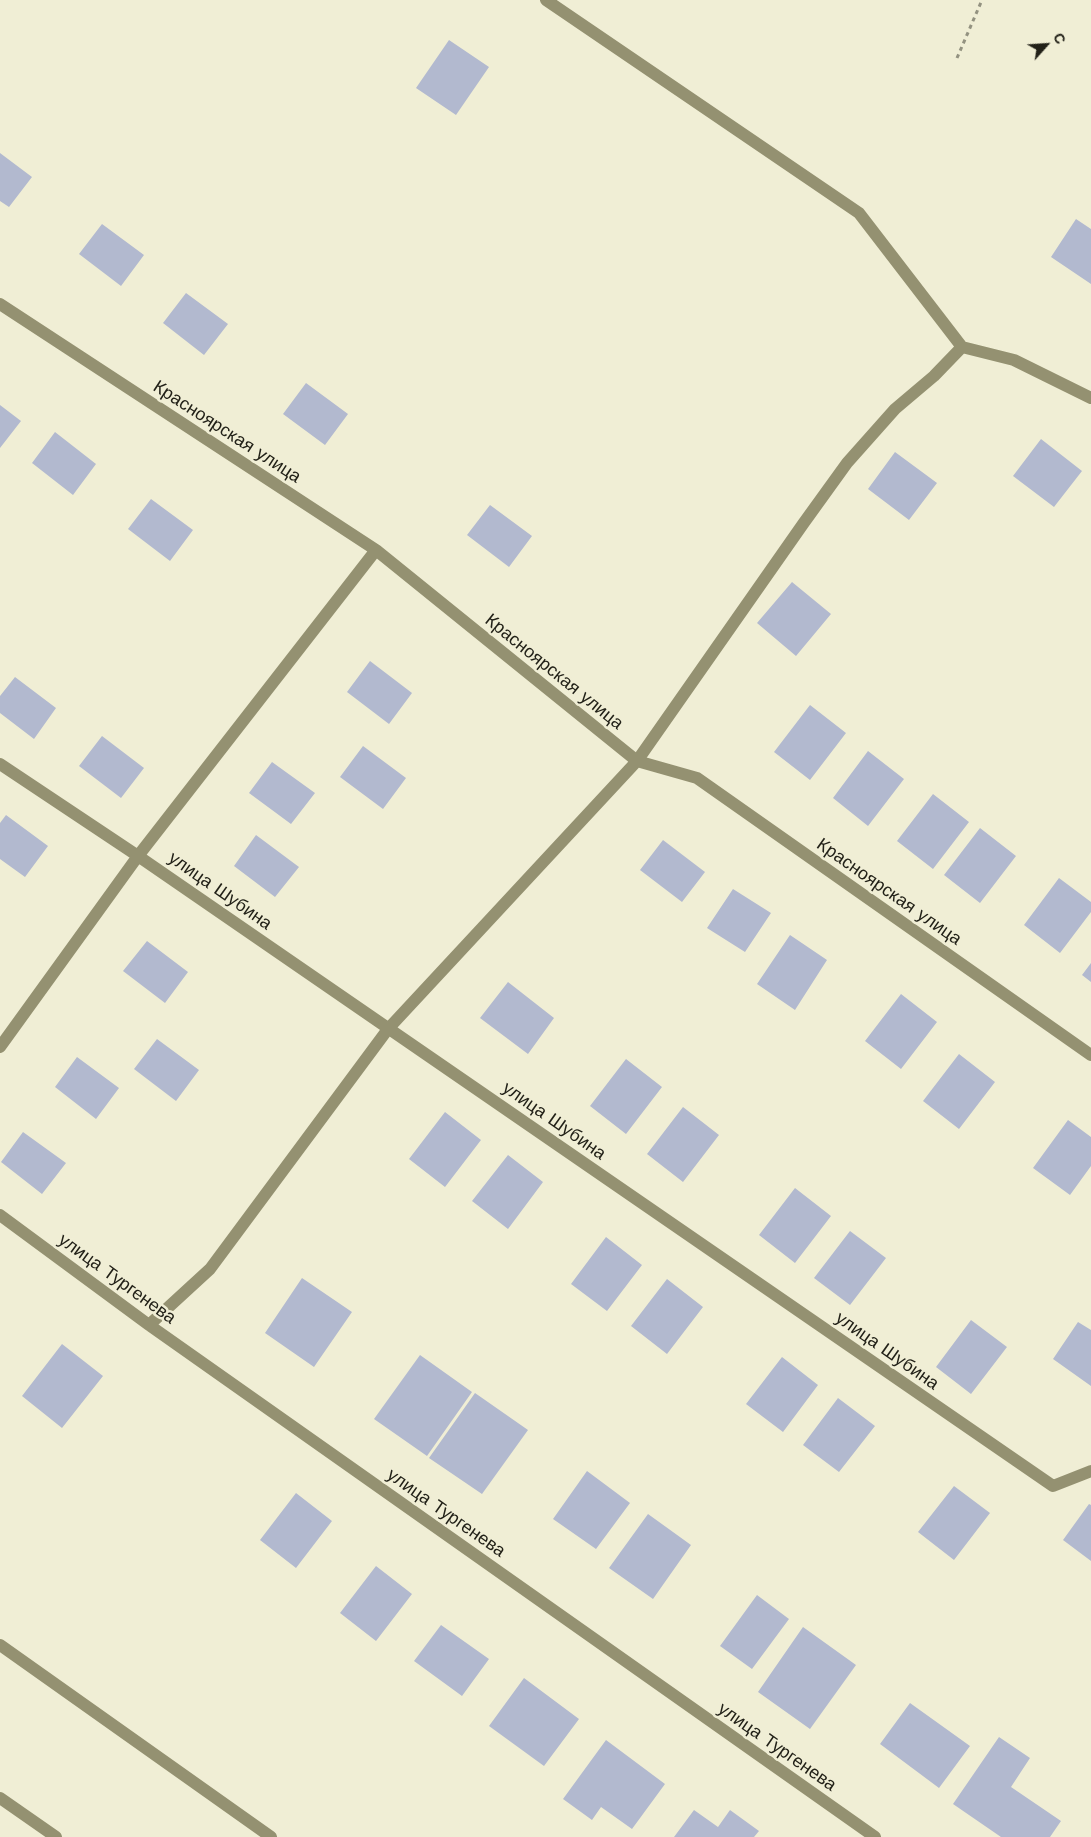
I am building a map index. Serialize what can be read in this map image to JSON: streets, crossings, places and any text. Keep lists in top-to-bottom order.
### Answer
{
  "streets": {
    "street": ["Красноярская улица", "улица Шубина", "улица Тургенева"]
  },
  "north": "top right"
}
